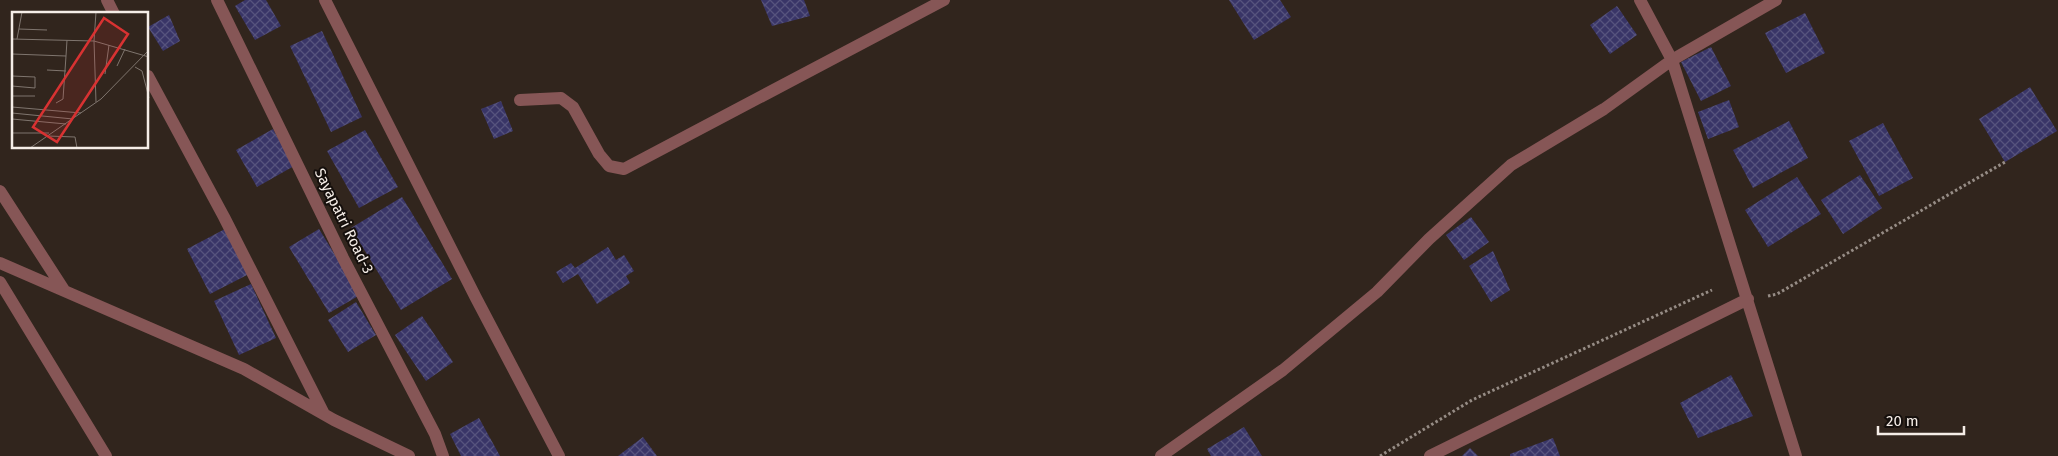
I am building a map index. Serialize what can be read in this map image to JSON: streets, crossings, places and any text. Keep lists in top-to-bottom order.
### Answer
{
  "streets": {
    "street": ["Sayapatri Road-3"]
  },
  "scale_bar": "20 m"
}
